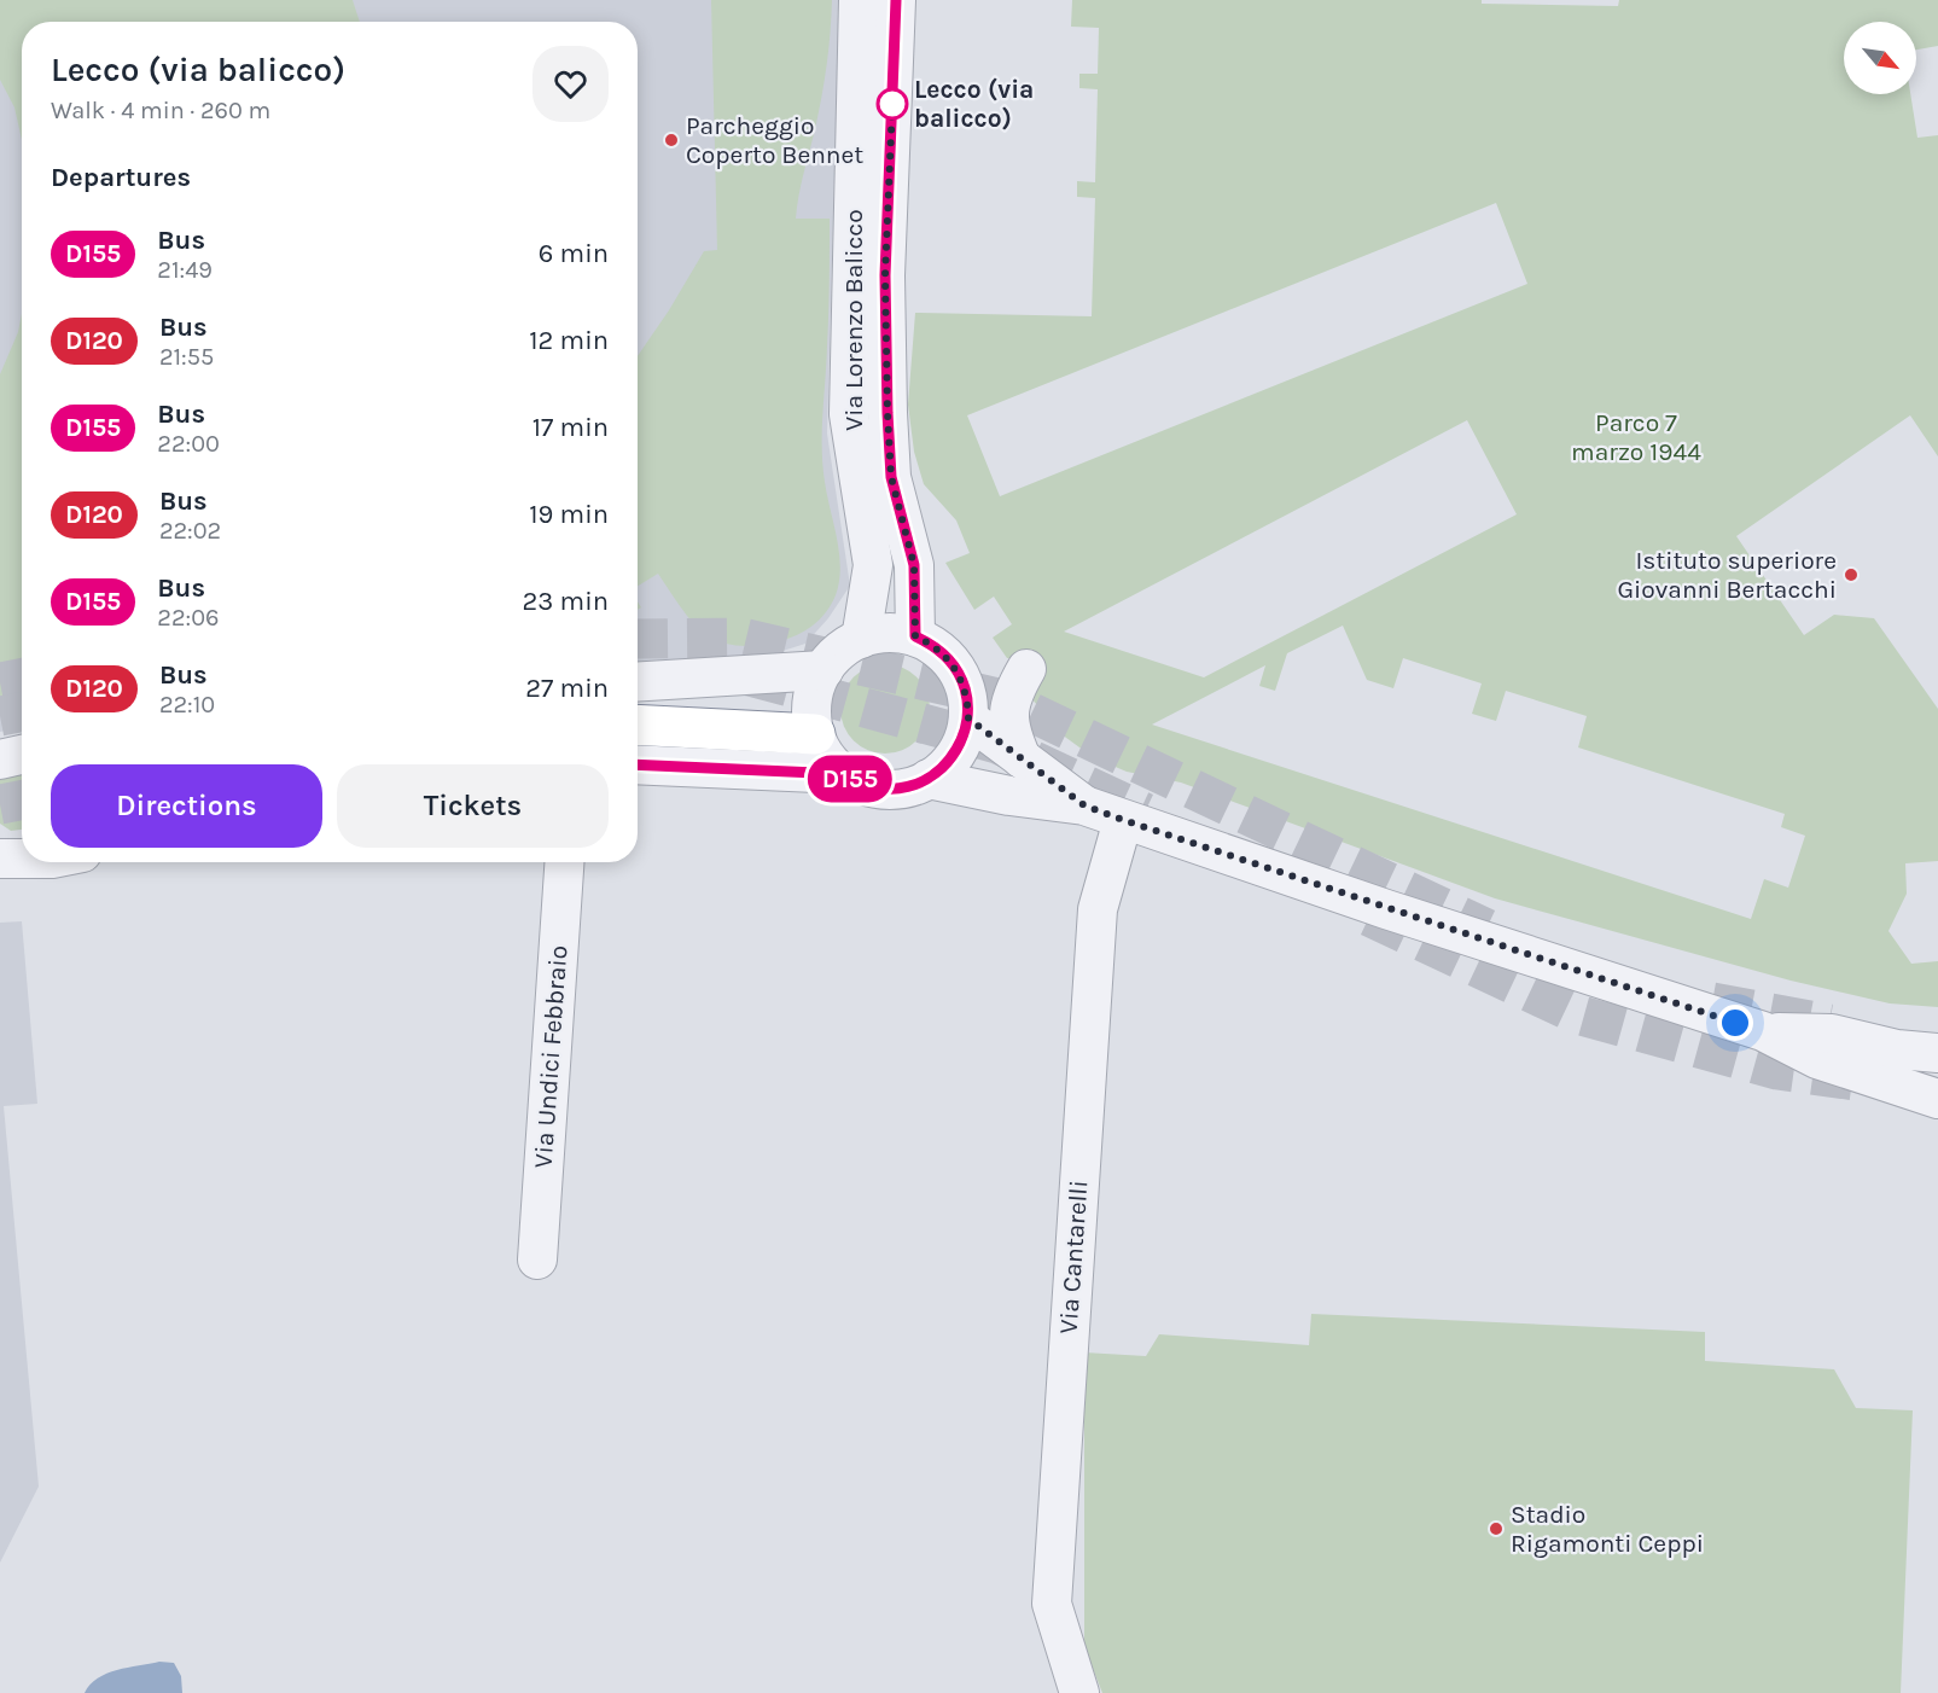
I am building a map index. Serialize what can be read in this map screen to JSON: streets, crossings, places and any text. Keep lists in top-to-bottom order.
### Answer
{
  "streets": {
    "street": ["Via Lorenzo Balicco", "Via Undici Febbraio", "Via Cantarelli"]
  },
  "parks": ["Parco 7 marzo 1944"],
  "places": [
    "Lecco (via balicco)",
    "Parcheggio Coperto Bennet",
    "Istituto superiore Giovanni Bertacchi",
    "Stadio Rigamonti Ceppi"
  ],
  "lines": ["bus line D155"],
  "north": "bottom right",
  "page": {
    "on_map": "D155",
    "heading": [
      ["Lecco (via balicco)", "Walk · 4 min · 260 m"],
      "Departures"
    ],
    "list": [
      {
        "mark": "D155",
        "name": "Bus",
        "note": "21:49",
        "value": "6 min"
      },
      {
        "mark": "D120",
        "name": "Bus",
        "note": "21:55",
        "value": "12 min"
      },
      {
        "mark": "D155",
        "name": "Bus",
        "note": "22:00",
        "value": "17 min"
      },
      {
        "mark": "D120",
        "name": "Bus",
        "note": "22:02",
        "value": "19 min"
      },
      {
        "mark": "D155",
        "name": "Bus",
        "note": "22:06",
        "value": "23 min"
      },
      {
        "mark": "D120",
        "name": "Bus",
        "note": "22:10",
        "value": "27 min"
      }
    ],
    "buttons": ["Directions", "Tickets"]
  }
}
